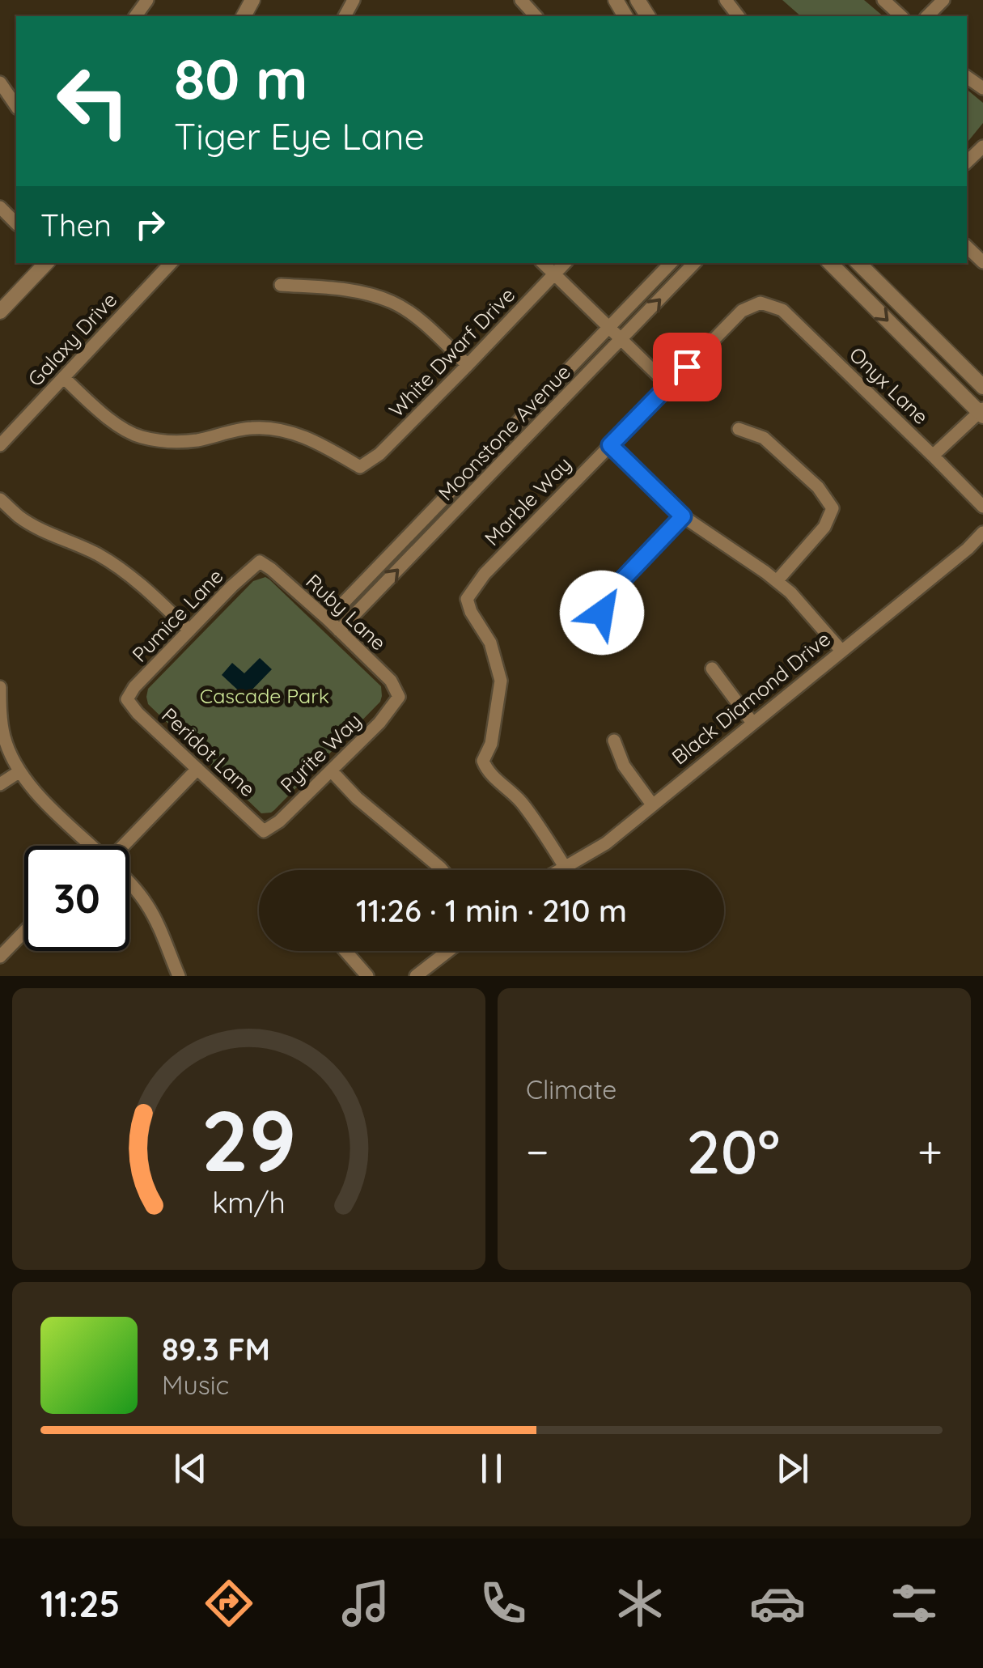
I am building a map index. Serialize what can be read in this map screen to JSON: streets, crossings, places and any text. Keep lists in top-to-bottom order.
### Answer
{
  "streets": {
    "street": [
      "Galaxy Drive",
      "White Dwarf Drive",
      "Onyx Lane",
      "Moonstone Avenue",
      "Marble Way",
      "Ruby Lane",
      "Pumice Lane",
      "Black Diamond Drive",
      "Peridot Lane",
      "Pyrite Way"
    ]
  },
  "crossings": [
    ["Galaxy Drive", "White Dwarf Drive"],
    ["Onyx Lane", "Marble Way"],
    ["Moonstone Avenue", "Ruby Lane"],
    ["Marble Way", "Black Diamond Drive"],
    ["Ruby Lane", "Pumice Lane"],
    ["Ruby Lane", "Pyrite Way"],
    ["Pumice Lane", "Peridot Lane"],
    ["Peridot Lane", "Pyrite Way"]
  ],
  "parks": ["Cascade Park"],
  "page": {
    "turn": ["80 m", "Tiger Eye Lane"],
    "then": "Then",
    "limit": "30",
    "trip": "11:26 · 1 min · 210 m",
    "tile": "Climate",
    "heat": ["−", "20°", "+"],
    "song": ["89.3 FM", "Music"],
    "tabs": "11:25",
    "gauge": ["29", "km/h"]
  }
}
